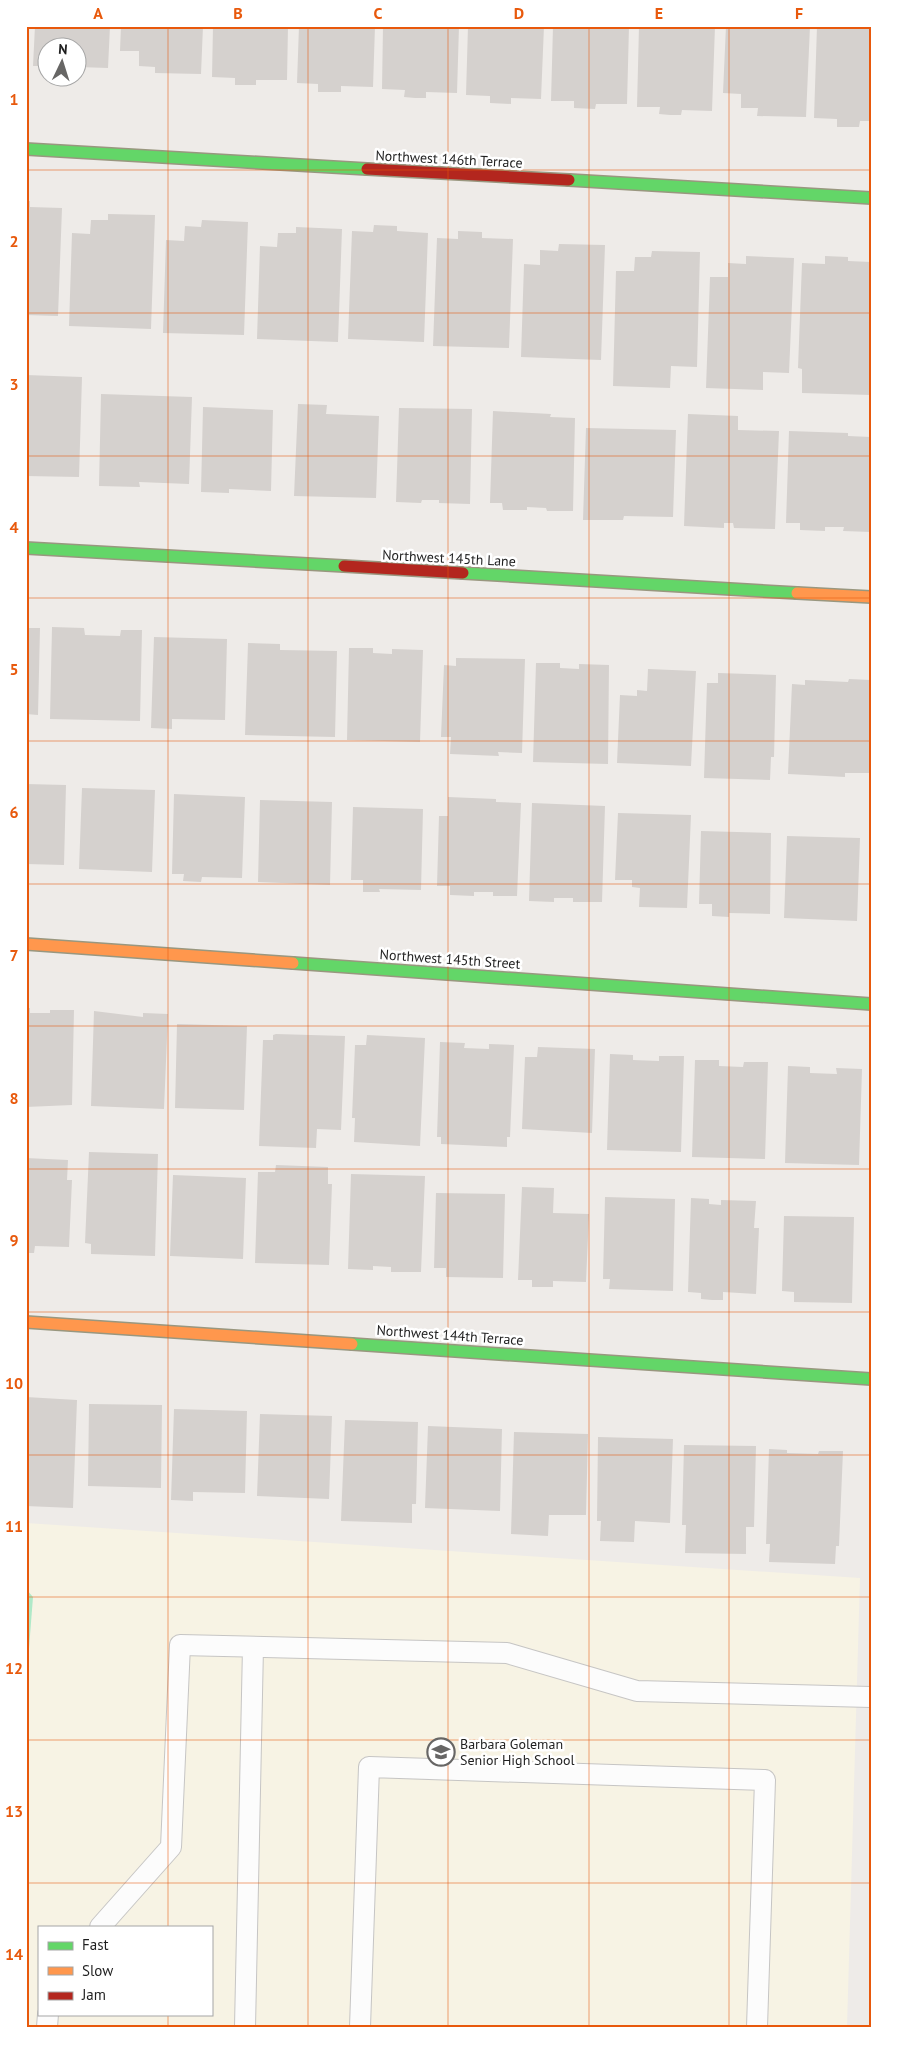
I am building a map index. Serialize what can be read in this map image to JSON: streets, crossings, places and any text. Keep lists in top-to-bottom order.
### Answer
{
  "streets": {
    "street": [
      "Northwest 146th Terrace",
      "Northwest 145th Lane",
      "Northwest 145th Street",
      "Northwest 144th Terrace"
    ]
  },
  "places": {
    "school or university": ["Barbara Goleman Senior High School"]
  },
  "legend": ["Fast", "Slow", "Jam"],
  "north": "top",
  "grid": {
    "columns": [
      "A",
      "B",
      "C",
      "D",
      "E",
      "F"
    ],
    "rows": [
      "1",
      "2",
      "3",
      "4",
      "5",
      "6",
      "7",
      "8",
      "9",
      "10",
      "11",
      "12",
      "13",
      "14"
    ]
  }
}
